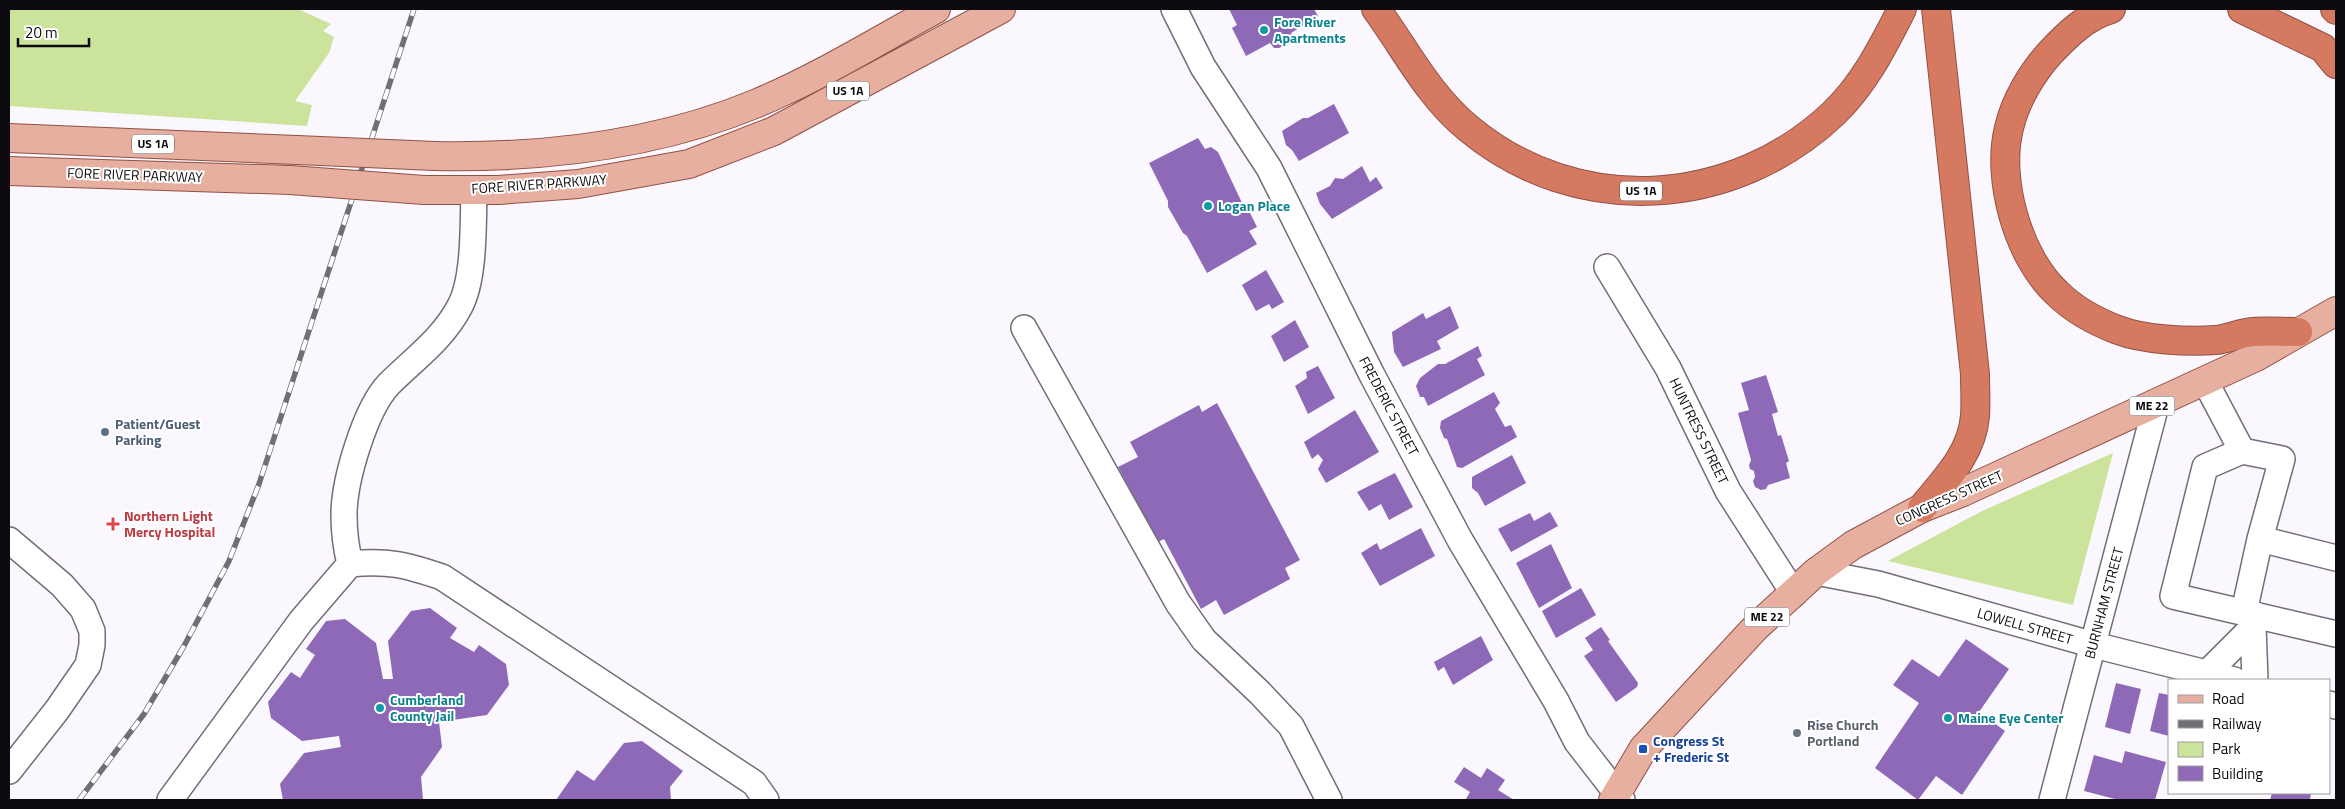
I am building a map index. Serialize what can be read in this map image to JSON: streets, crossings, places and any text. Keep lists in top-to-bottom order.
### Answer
{
  "streets": {
    "highway": ["US 1A"],
    "main road": ["FORE RIVER PARKWAY", "ME 22", "CONGRESS STREET"],
    "street": [
      "FREDERIC STREET",
      "HUNTRESS STREET",
      "BURNHAM STREET",
      "LOWELL STREET"
    ]
  },
  "crossings": [
    ["FREDERIC STREET", "CONGRESS STREET"],
    ["HUNTRESS STREET", "CONGRESS STREET"],
    ["CONGRESS STREET", "BURNHAM STREET"],
    ["CONGRESS STREET", "LOWELL STREET"],
    ["BURNHAM STREET", "LOWELL STREET"]
  ],
  "places": {
    "other": [
      "Fore River Apartments",
      "Logan Place",
      "Patient/Guest Parking",
      "Cumberland County Jail",
      "Maine Eye Center",
      "Rise Church Portland"
    ],
    "health": ["Northern Light Mercy Hospital"],
    "transit": ["Congress St + Frederic St"]
  },
  "legend": [
    "Road",
    "Railway",
    "Park",
    "Building"
  ],
  "scale_bar": "20 m"
}
